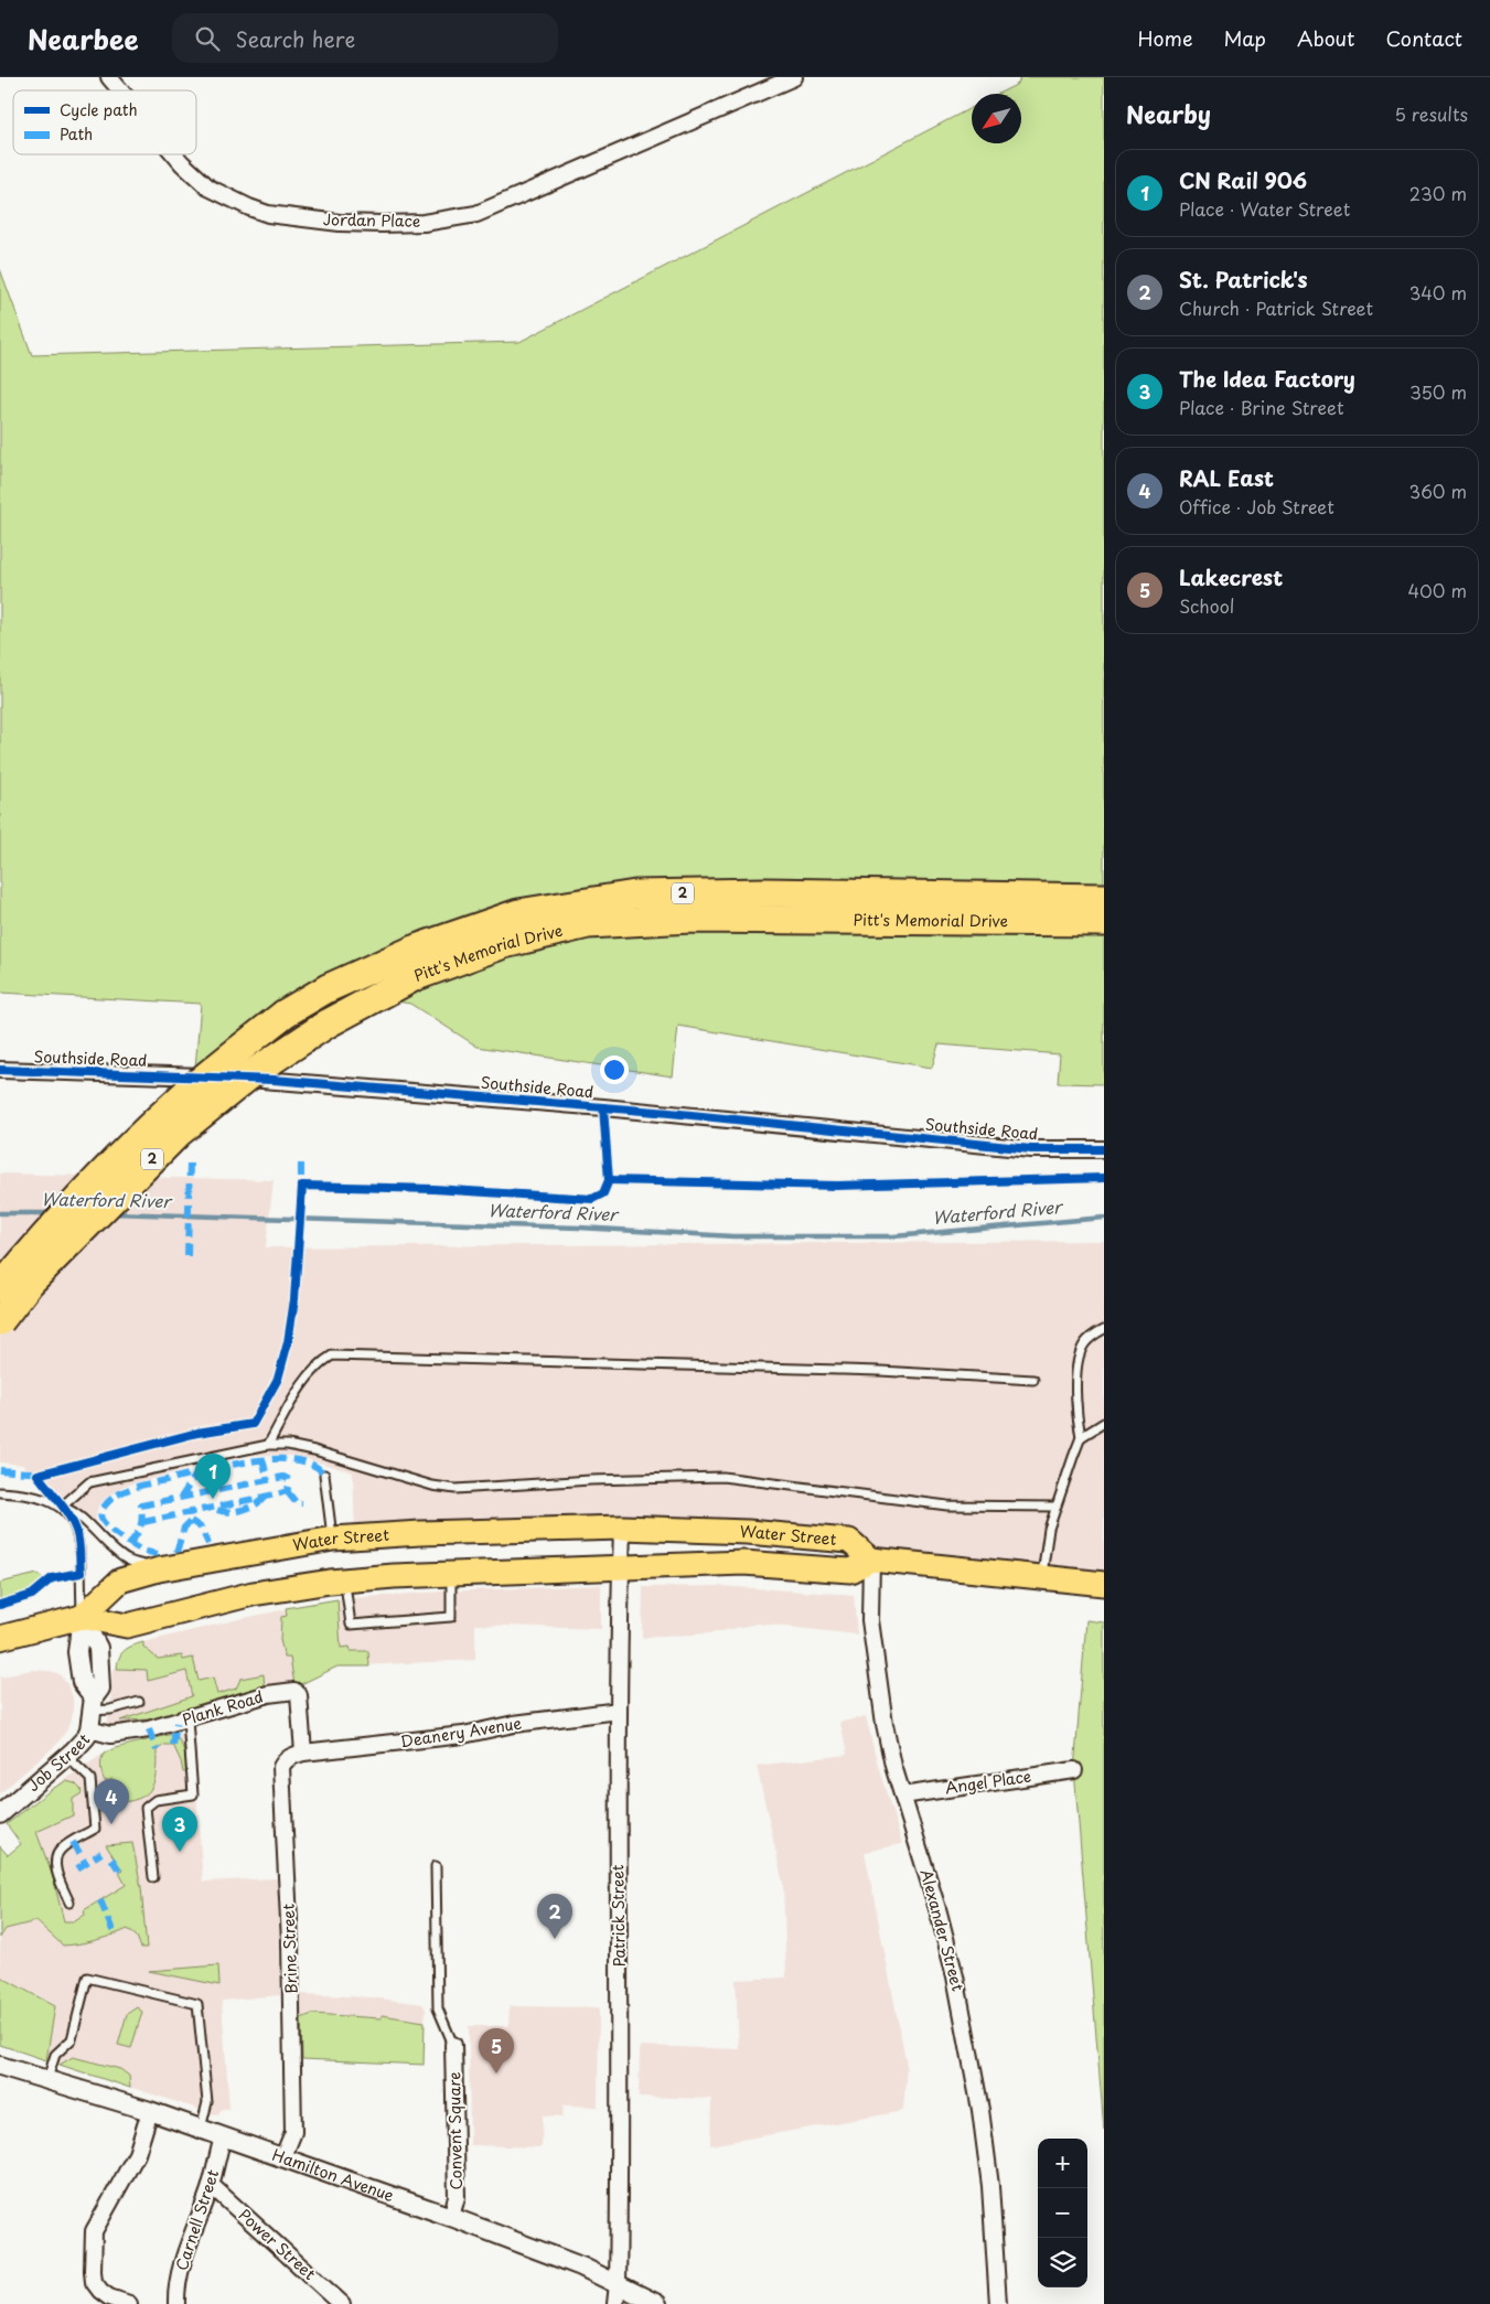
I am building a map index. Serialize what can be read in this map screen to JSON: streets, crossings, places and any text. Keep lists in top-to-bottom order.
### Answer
{
  "streets": {
    "highway": ["2", "Pitt's Memorial Drive"],
    "main road": ["Water Street"],
    "street": [
      "Jordan Place",
      "Southside Road",
      "Plank Road",
      "Deanery Avenue",
      "Job Street",
      "Angel Place",
      "Patrick Street",
      "Alexander Street",
      "Brine Street",
      "Convent Square",
      "Hamilton Avenue",
      "Carnell Street",
      "Power Street"
    ]
  },
  "crossings": [
    ["Water Street", "Patrick Street"],
    ["Water Street", "Alexander Street"],
    ["Plank Road", "Deanery Avenue"],
    ["Plank Road", "Job Street"],
    ["Plank Road", "Brine Street"],
    ["Deanery Avenue", "Patrick Street"],
    ["Deanery Avenue", "Brine Street"],
    ["Angel Place", "Alexander Street"],
    ["Patrick Street", "Hamilton Avenue"],
    ["Brine Street", "Hamilton Avenue"],
    ["Convent Square", "Hamilton Avenue"],
    ["Hamilton Avenue", "Carnell Street"],
    ["Carnell Street", "Power Street"]
  ],
  "water": ["Waterford River"],
  "legend": ["Cycle path", "Path"],
  "north": "bottom left",
  "page": {
    "header": "Nearbee",
    "search": "Search here",
    "nav": [
      "Home",
      "Map",
      "About",
      "Contact"
    ],
    "heading": ["Nearby", "5 results"],
    "list": [
      {
        "mark": "1",
        "name": "CN Rail 906",
        "note": "Place · Water Street",
        "value": "230 m"
      },
      {
        "mark": "2",
        "name": "St. Patrick's",
        "note": "Church · Patrick Street",
        "value": "340 m"
      },
      {
        "mark": "3",
        "name": "The Idea Factory",
        "note": "Place · Brine Street",
        "value": "350 m"
      },
      {
        "mark": "4",
        "name": "RAL East",
        "note": "Office · Job Street",
        "value": "360 m"
      },
      {
        "mark": "5",
        "name": "Lakecrest",
        "note": "School",
        "value": "400 m"
      }
    ],
    "pins": [
      "1",
      "4",
      "3",
      "2",
      "5"
    ],
    "map_buttons": ["+", "−"]
  }
}
